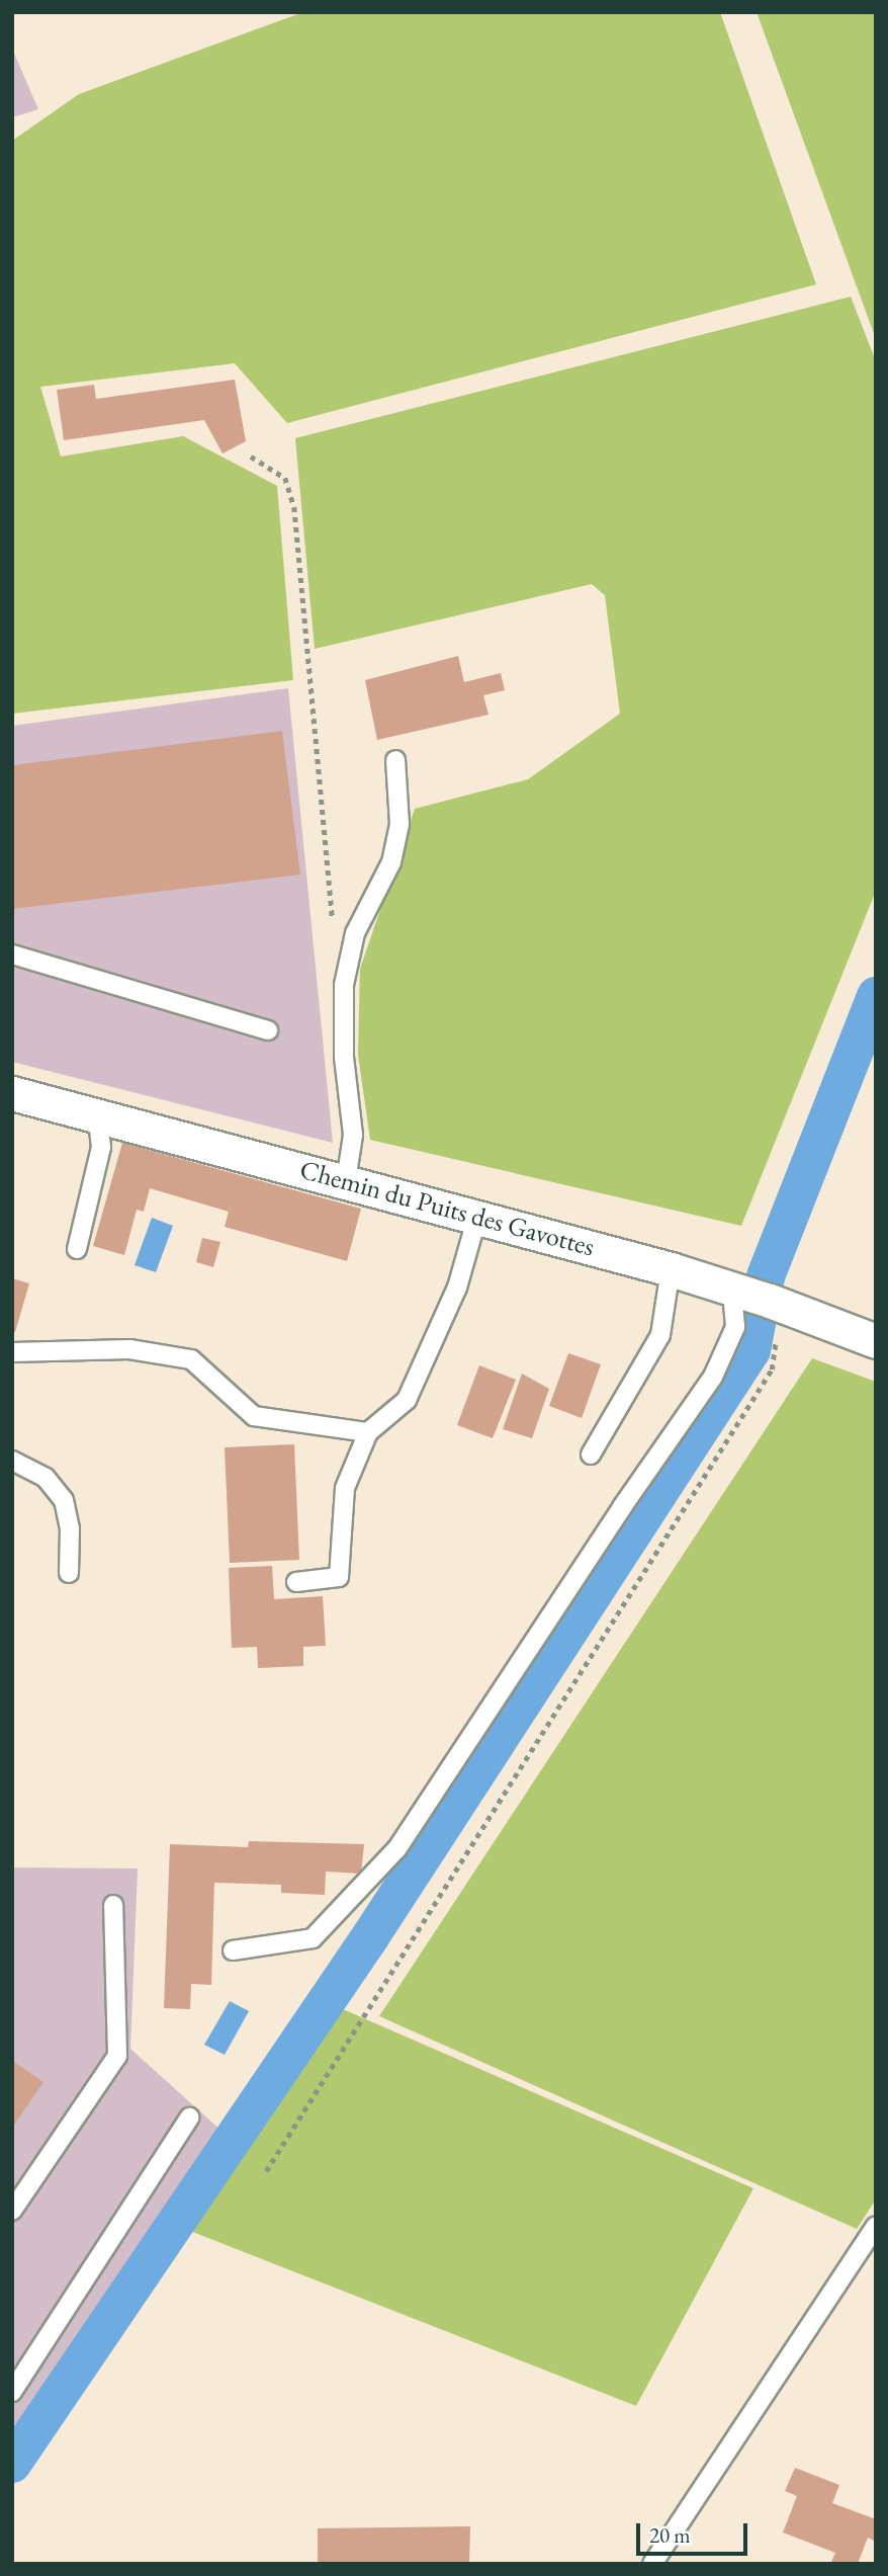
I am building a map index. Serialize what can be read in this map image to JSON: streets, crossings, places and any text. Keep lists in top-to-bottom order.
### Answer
{
  "streets": {
    "street": ["Chemin du Puits des Gavottes"]
  },
  "scale_bar": "20 m"
}
